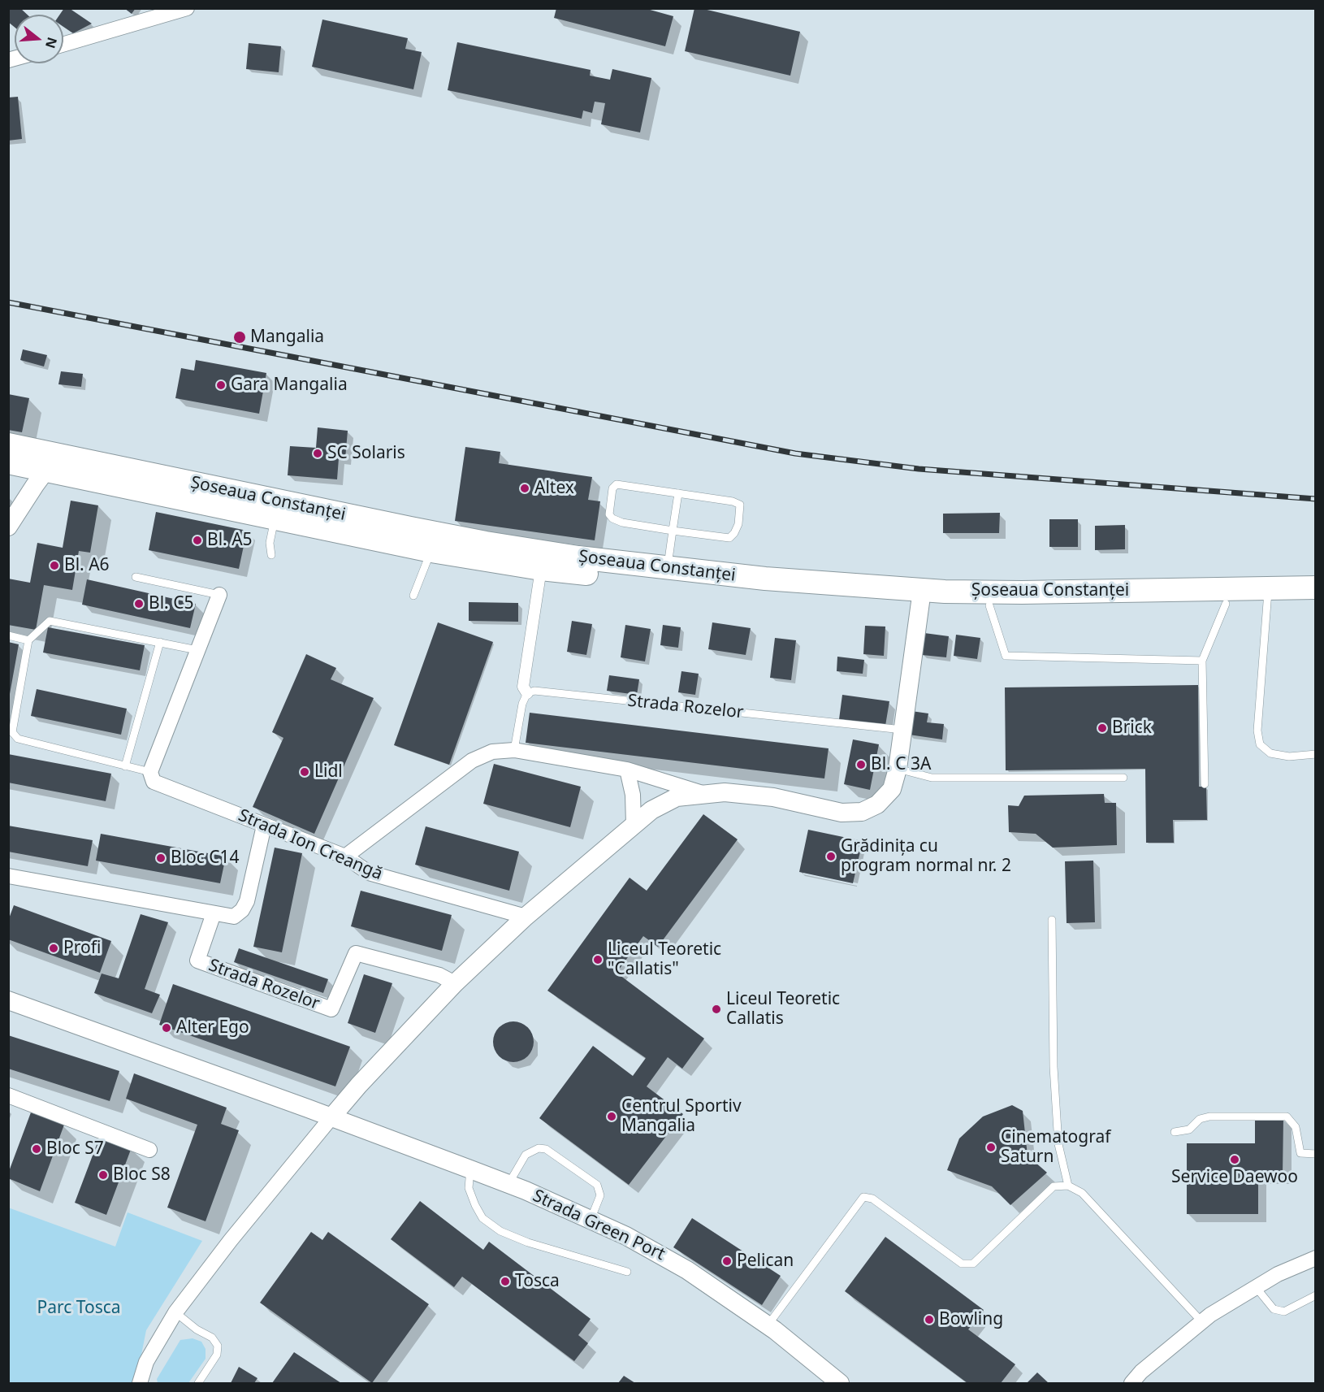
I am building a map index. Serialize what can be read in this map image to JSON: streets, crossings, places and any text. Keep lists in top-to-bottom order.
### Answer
{
  "streets": {
    "main road": ["Șoseaua Constanței"],
    "street": ["Strada Rozelor", "Strada Ion Creangă", "Strada Green Port"]
  },
  "parks": ["Parc Tosca"],
  "places": [
    "Mangalia",
    "Gara Mangalia",
    "SC Solaris",
    "Altex",
    "Bl. A5",
    "Bl. A6",
    "Bl. C5",
    "Brick",
    "Bl. C 3A",
    "Lidl",
    "Grădinița cu program normal nr. 2",
    "Bloc C14",
    "Profi",
    "Liceul Teoretic \"Callatis\"",
    "Liceul Teoretic Callatis",
    "Alter Ego",
    "Centrul Sportiv Mangalia",
    "Cinematograf Saturn",
    "Bloc S7",
    "Service Daewoo",
    "Bloc S8",
    "Pelican",
    "Tosca",
    "Bowling"
  ],
  "north": "right"
}
